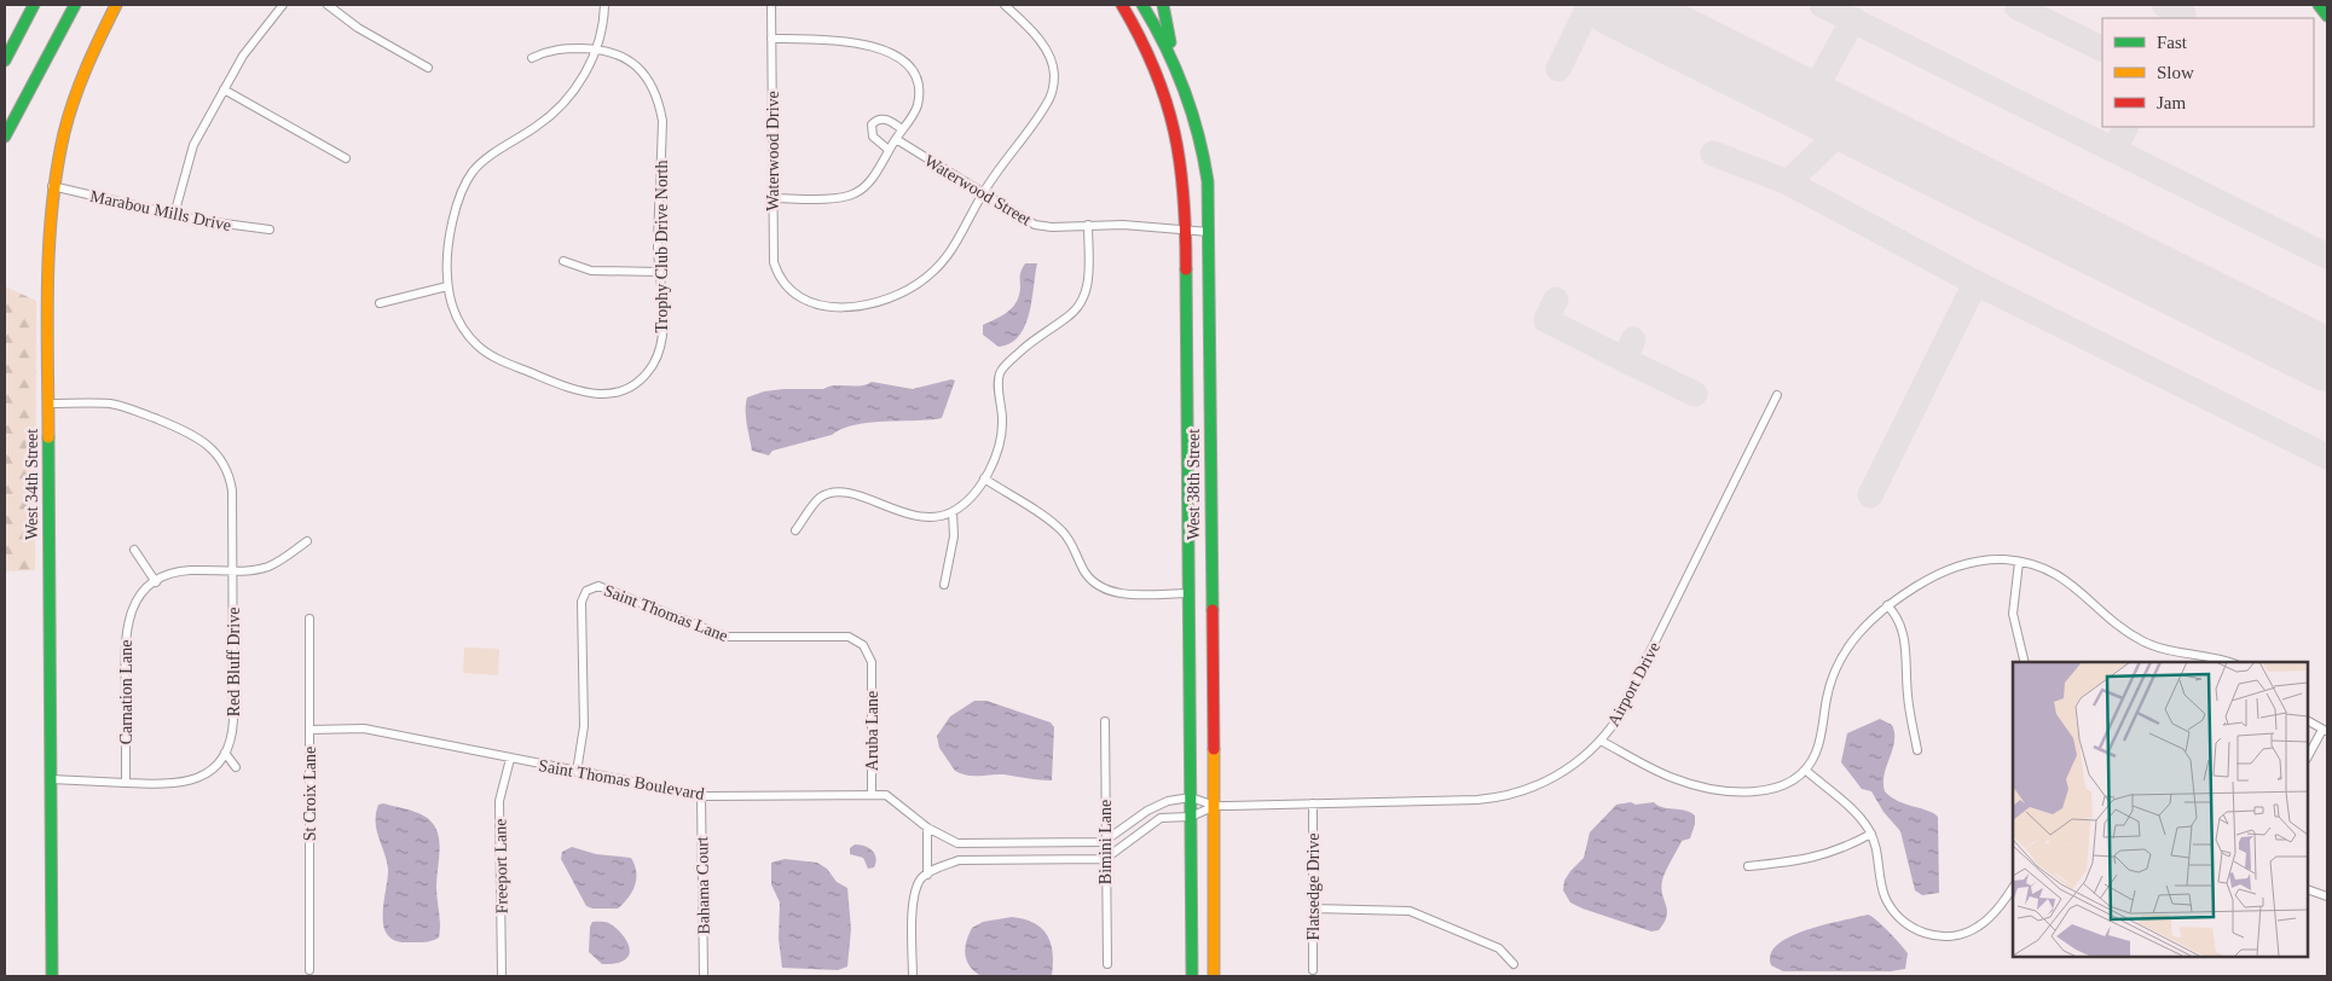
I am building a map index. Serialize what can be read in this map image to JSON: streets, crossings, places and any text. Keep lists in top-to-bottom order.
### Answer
{
  "streets": {
    "main road": ["West 34th Street", "West 38th Street"],
    "street": [
      "Waterwood Drive",
      "Waterwood Street",
      "Marabou Mills Drive",
      "Trophy Club Drive North",
      "Saint Thomas Lane",
      "Red Bluff Drive",
      "Airport Drive",
      "Carnation Lane",
      "Aruba Lane",
      "Saint Thomas Boulevard",
      "St Croix Lane",
      "Bimini Lane",
      "Freeport Lane",
      "Bahama Court",
      "Flatsedge Drive"
    ]
  },
  "crossings": [
    ["Waterwood Drive", "Waterwood Street"],
    ["Waterwood Street", "West 38th Street"],
    ["Marabou Mills Drive", "West 34th Street"],
    ["West 34th Street", "Red Bluff Drive"],
    ["West 38th Street", "Airport Drive"],
    ["Saint Thomas Lane", "Aruba Lane"],
    ["Saint Thomas Lane", "Saint Thomas Boulevard"],
    ["Red Bluff Drive", "Carnation Lane"],
    ["Airport Drive", "Flatsedge Drive"],
    ["Aruba Lane", "Saint Thomas Boulevard"],
    ["Saint Thomas Boulevard", "St Croix Lane"],
    ["Saint Thomas Boulevard", "Bimini Lane"],
    ["Saint Thomas Boulevard", "Freeport Lane"],
    ["Saint Thomas Boulevard", "Bahama Court"]
  ],
  "legend": ["Fast", "Slow", "Jam"]
}
